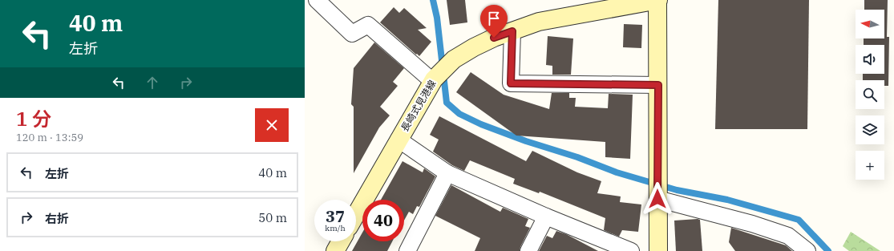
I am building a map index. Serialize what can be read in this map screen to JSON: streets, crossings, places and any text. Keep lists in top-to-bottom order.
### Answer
{
  "streets": {
    "main road": ["長崎式見港線"]
  },
  "north": "left",
  "page": {
    "turn": ["40 m", "左折"],
    "map_buttons": "+",
    "heading": ["1 分", "120 m · 13:59"],
    "list": [
      {
        "name": "左折",
        "value": "40 m"
      },
      {
        "name": "右折",
        "value": "50 m"
      }
    ],
    "speed": "37 km/h",
    "limit": "40"
  }
}
